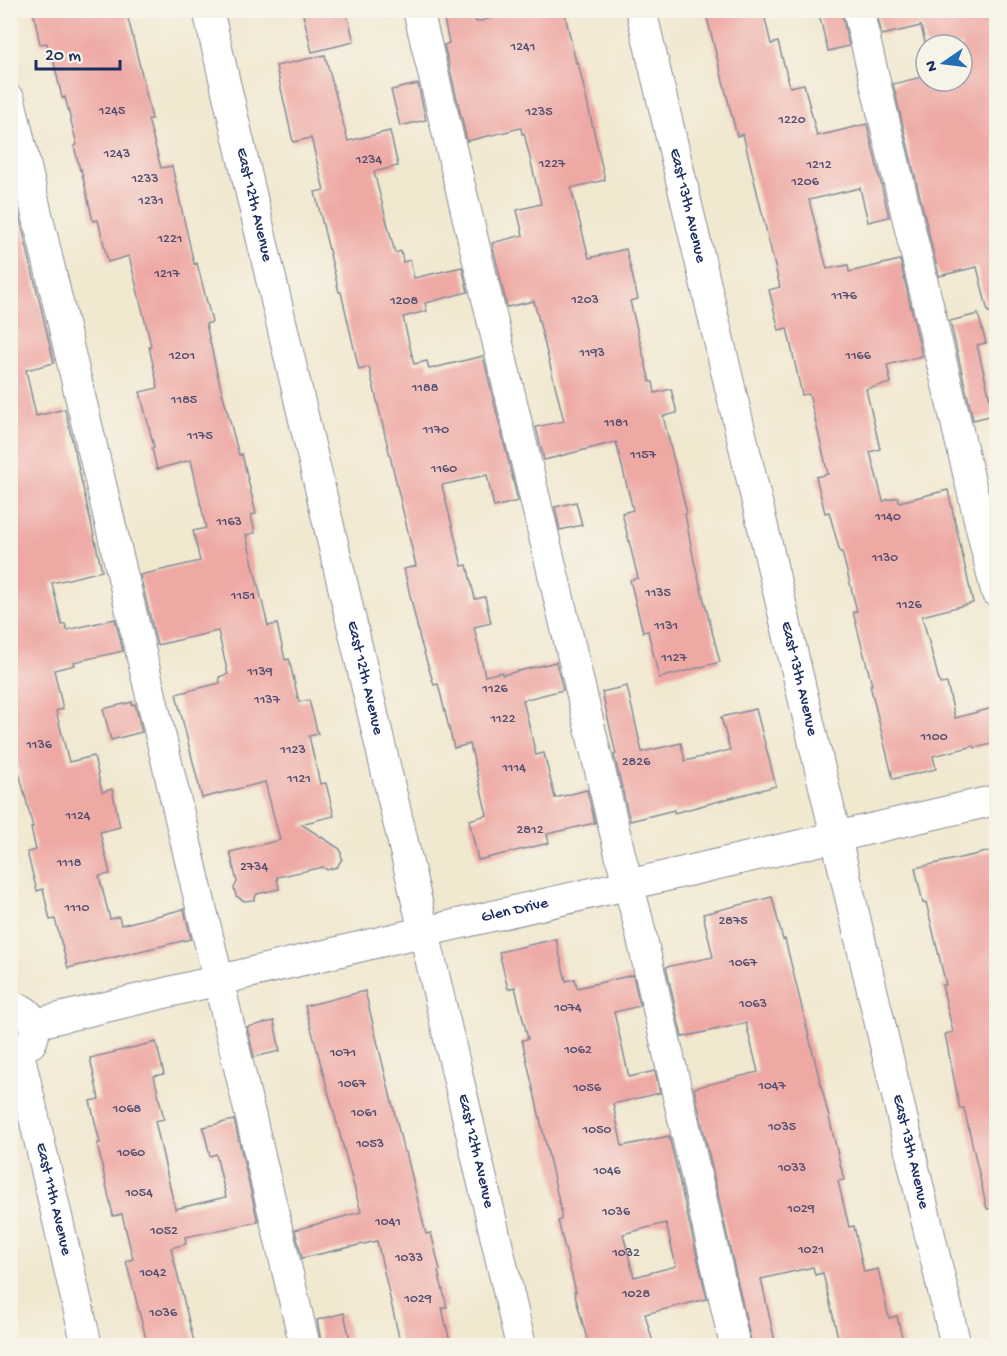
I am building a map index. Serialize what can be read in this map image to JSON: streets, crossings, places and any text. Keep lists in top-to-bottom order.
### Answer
{
  "streets": {
    "street": [
      "East 12th Avenue",
      "East 13th Avenue",
      "Glen Drive",
      "East 11th Avenue"
    ]
  },
  "crossings": [
    ["East 12th Avenue", "Glen Drive"],
    ["East 13th Avenue", "Glen Drive"]
  ],
  "house_numbers": [
    "1241",
    "1245",
    "1235",
    "1220",
    "1243",
    "1234",
    "1227",
    "1212",
    "1233",
    "1206",
    "1231",
    "1221",
    "1217",
    "1176",
    "1203",
    "1208",
    "1193",
    "1201",
    "1166",
    "1188",
    "1185",
    "1181",
    "1170",
    "1175",
    "1157",
    "1160",
    "1140",
    "1163",
    "1130",
    "1135",
    "1151",
    "1126",
    "1131",
    "1127",
    "1139",
    "1126",
    "1137",
    "1122",
    "1100",
    "1136",
    "1123",
    "2826",
    "1114",
    "1121",
    "1124",
    "2812",
    "1118",
    "2734",
    "1110",
    "2875",
    "1067",
    "1063",
    "1074",
    "1062",
    "1071",
    "1067",
    "1047",
    "1056",
    "1068",
    "1061",
    "1035",
    "1050",
    "1053",
    "1060",
    "1033",
    "1046",
    "1054",
    "1029",
    "1036",
    "1041",
    "1052",
    "1021",
    "1032",
    "1033",
    "1042",
    "1028",
    "1029",
    "1036"
  ],
  "scale_bar": "20 m",
  "north": "left"
}
